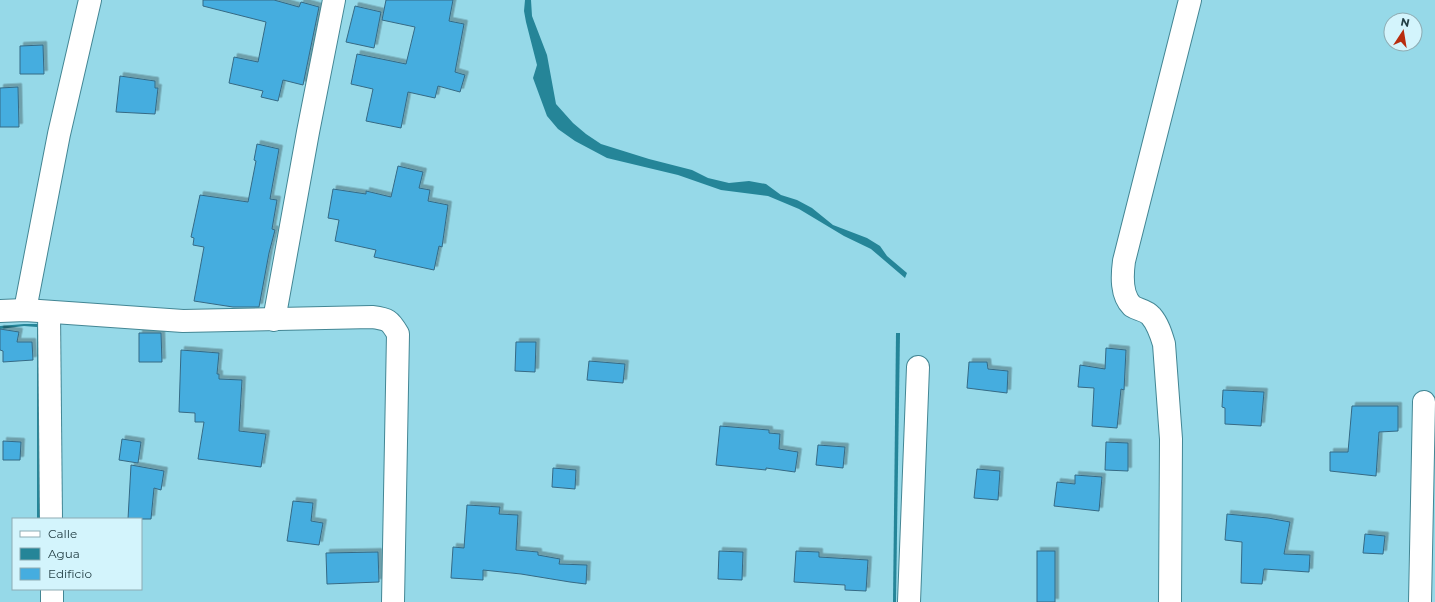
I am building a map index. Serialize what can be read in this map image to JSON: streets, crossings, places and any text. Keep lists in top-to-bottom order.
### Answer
{
  "legend": ["Calle", "Agua", "Edificio"],
  "north": "top"
}
